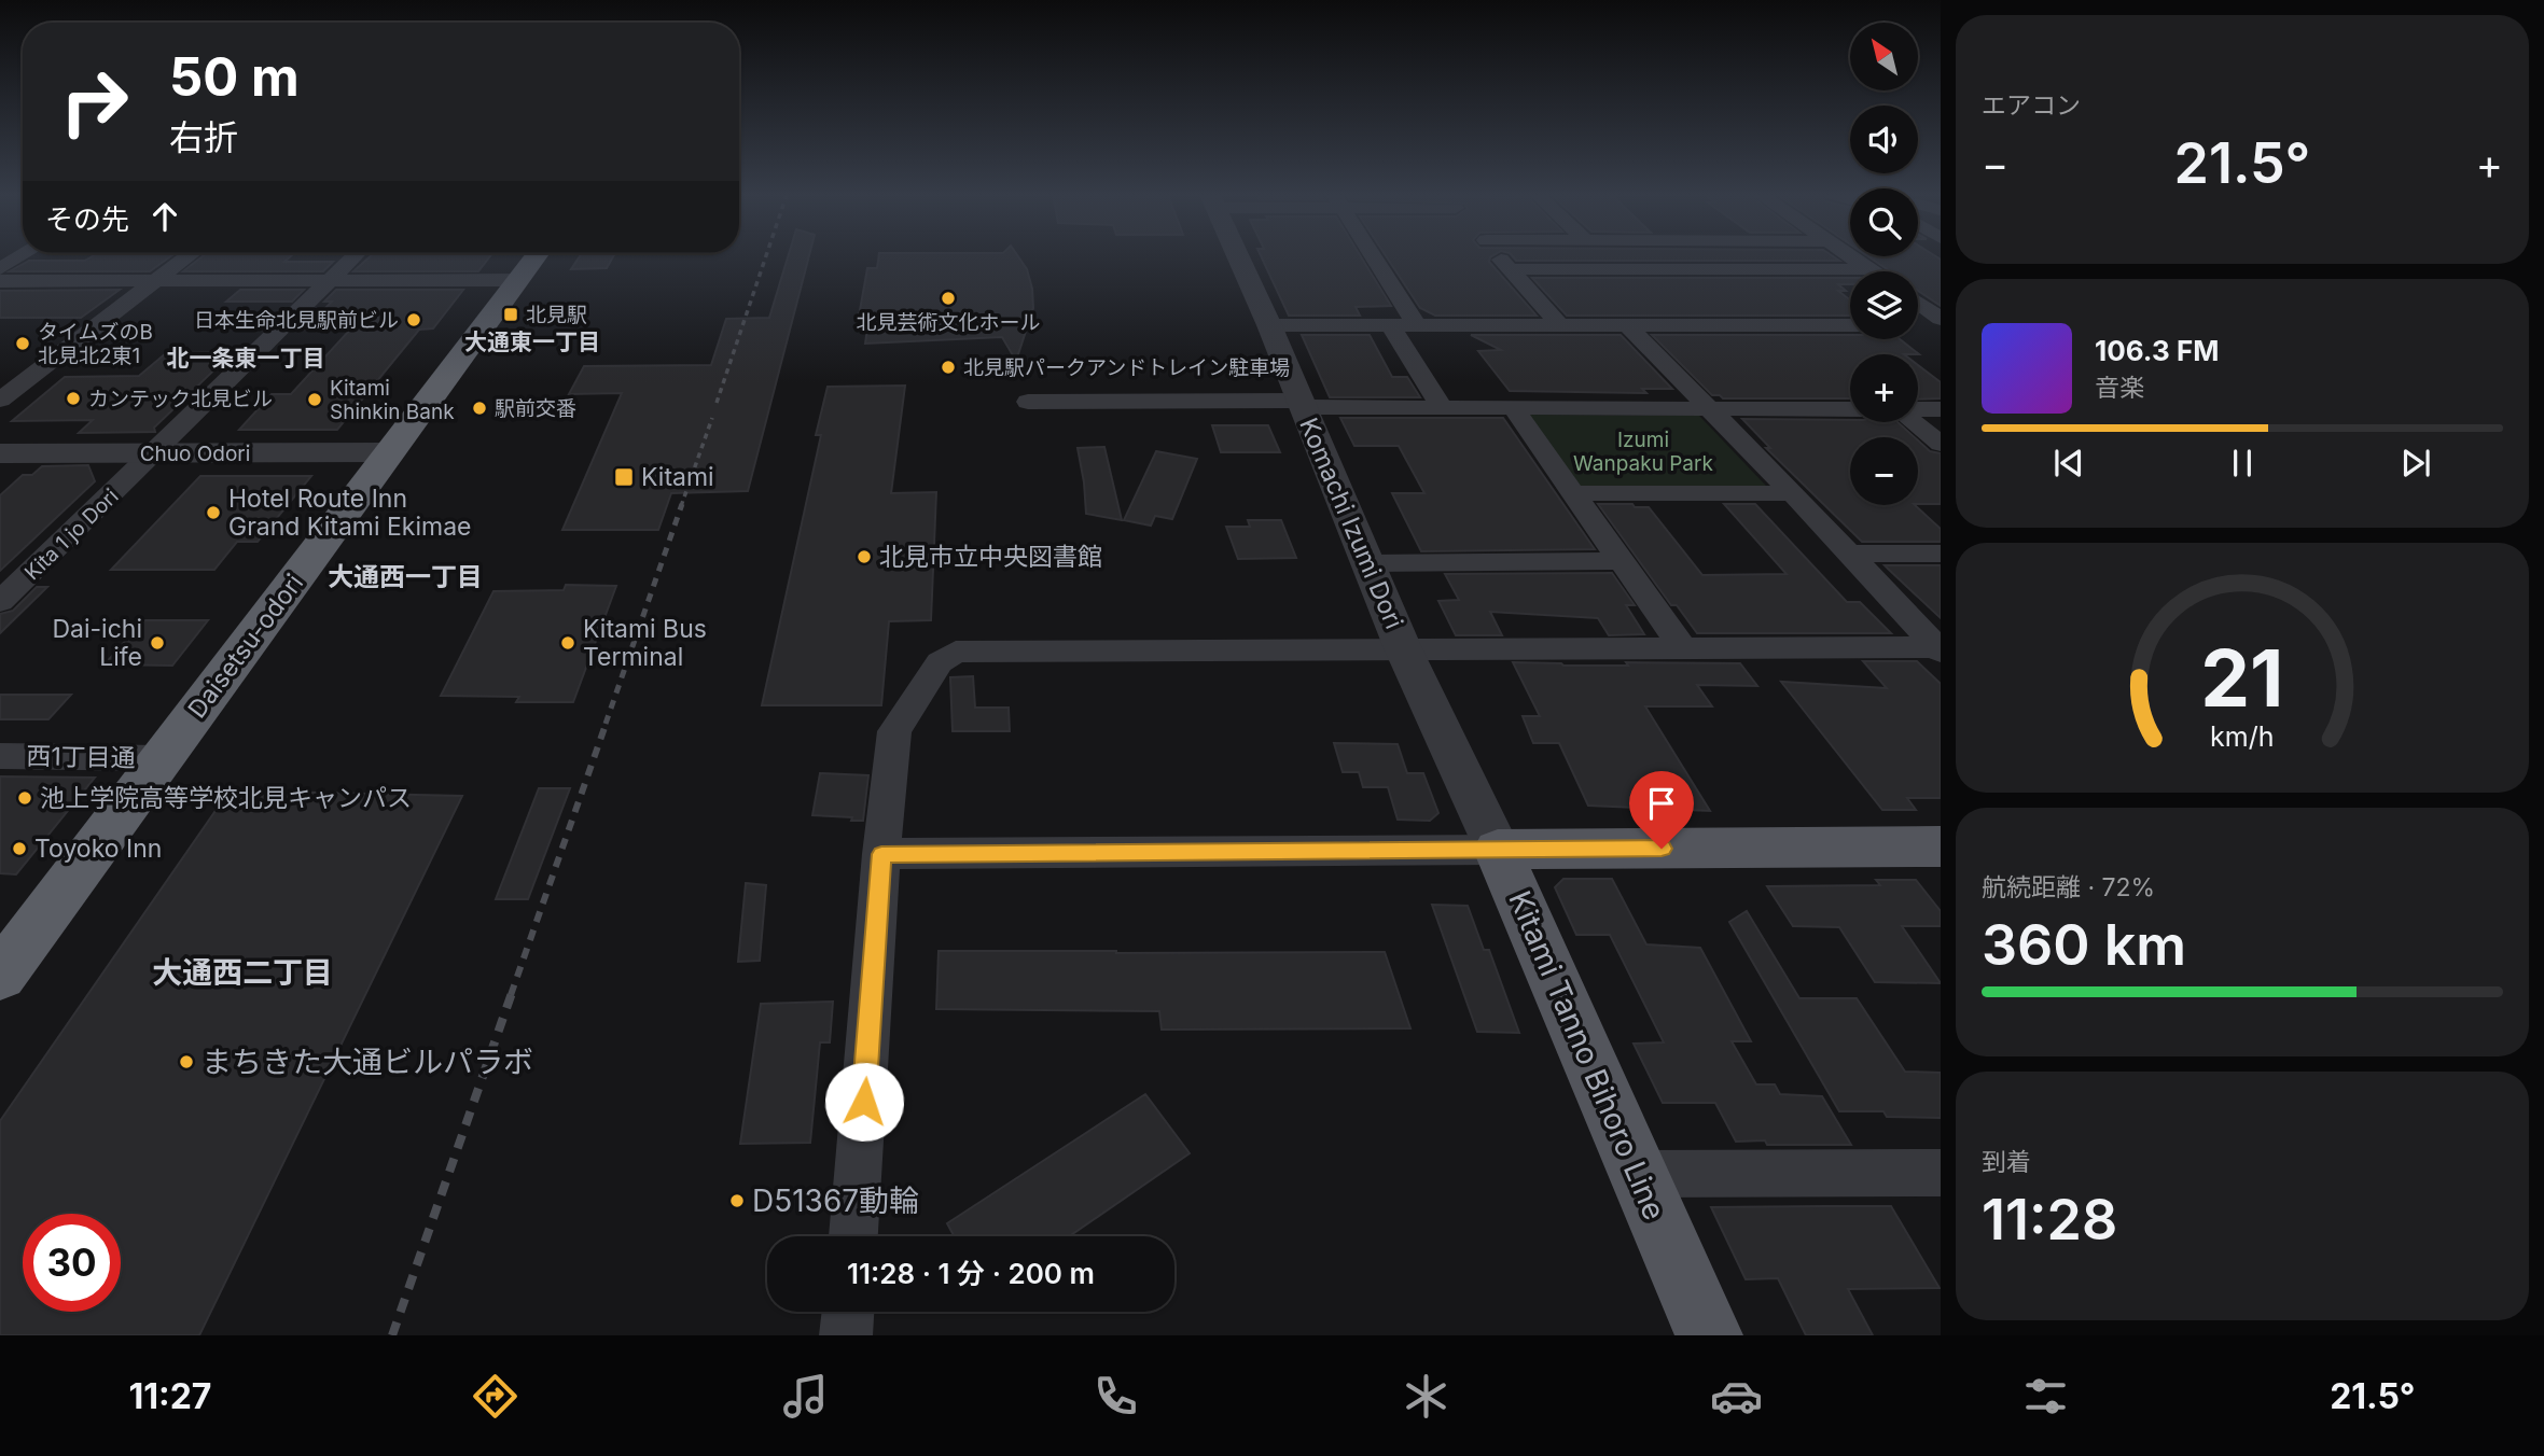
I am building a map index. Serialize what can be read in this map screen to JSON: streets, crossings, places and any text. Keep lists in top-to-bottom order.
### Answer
{
  "streets": {
    "highway": ["Daisetsu-odori"],
    "main road": ["Kitami Tanno Bihoro Line"],
    "street": [
      "Chuo Odori",
      "Komachi Izumi Dori",
      "Kita 1 jo Dori",
      "西1丁目通"
    ]
  },
  "crossings": [
    ["Chuo Odori", "Kita 1 jo Dori"],
    ["Chuo Odori", "Daisetsu-odori"],
    ["Komachi Izumi Dori", "Kitami Tanno Bihoro Line"],
    ["Daisetsu-odori", "西1丁目通"]
  ],
  "districts": [
    "大通東一丁目",
    "北一条東一丁目",
    "大通西一丁目",
    "大通西二丁目"
  ],
  "parks": ["Izumi Wanpaku Park"],
  "places": {
    "other": [
      "北見芸術文化ホール",
      "日本生命北見駅前ビル",
      "タイムズのB 北見北2東1",
      "北見駅パークアンドトレイン駐車場",
      "カンテック北見ビル",
      "Kitami Shinkin Bank",
      "駅前交番",
      "Hotel Route Inn Grand Kitami Ekimae",
      "北見市立中央図書館",
      "Dai-ichi Life",
      "Kitami Bus Terminal",
      "池上学院高等学校北見キャンパス",
      "Toyoko Inn",
      "まちきた大通ビルパラボ",
      "D51367動輪"
    ],
    "transit": ["北見駅", "Kitami"]
  },
  "north": "top left",
  "page": {
    "tile": [
      "エアコン",
      ["航続距離 · 72%", "360 km"],
      ["到着", "11:28"]
    ],
    "map_buttons": ["+", "−"],
    "turn": ["50 m", "右折"],
    "heat": ["−", "21.5°", "+"],
    "then": "その先",
    "song": ["106.3 FM", "音楽"],
    "limit": "30",
    "trip": "11:28 · 1 分 · 200 m",
    "tabs": ["11:27", "21.5°"],
    "gauge": ["21", "km/h"]
  }
}
